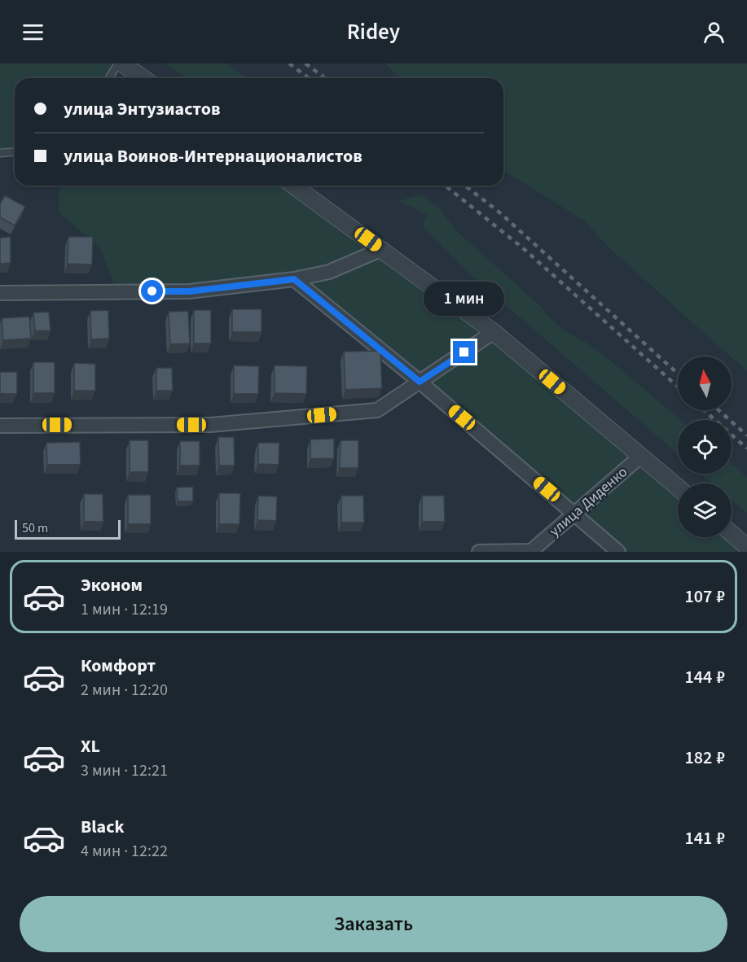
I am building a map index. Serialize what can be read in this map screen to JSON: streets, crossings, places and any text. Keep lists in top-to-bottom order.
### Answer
{
  "streets": {
    "street": ["улица Диденко"]
  },
  "scale_bar": "50 m",
  "north": "top",
  "page": {
    "header": "Ridey",
    "banner": ["улица Энтузиастов", "улица Воинов-Интернационалистов"],
    "bubble": "1 мин",
    "scale": "50 m",
    "list": [
      {
        "name": "Эконом",
        "note": "1 мин · 12:19",
        "value": "107 ₽"
      },
      {
        "name": "Комфорт",
        "note": "2 мин · 12:20",
        "value": "144 ₽"
      },
      {
        "name": "XL",
        "note": "3 мин · 12:21",
        "value": "182 ₽"
      },
      {
        "name": "Black",
        "note": "4 мин · 12:22",
        "value": "141 ₽"
      }
    ],
    "buttons": "Заказать"
  }
}
